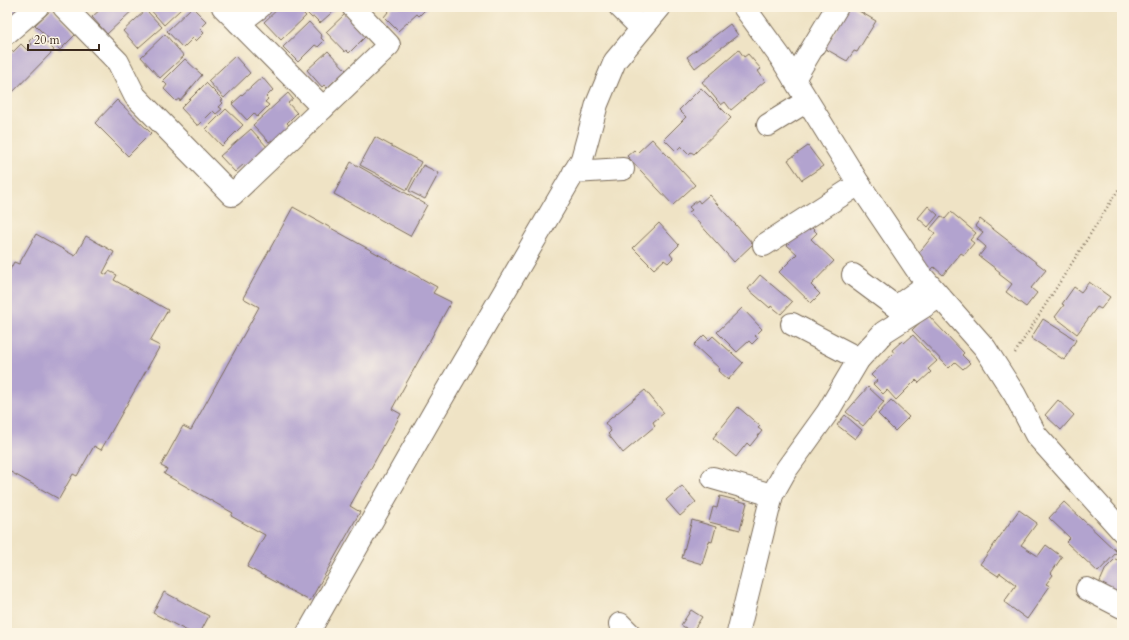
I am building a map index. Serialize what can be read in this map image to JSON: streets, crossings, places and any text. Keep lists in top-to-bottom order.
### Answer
{
  "scale_bar": "20 m"
}
